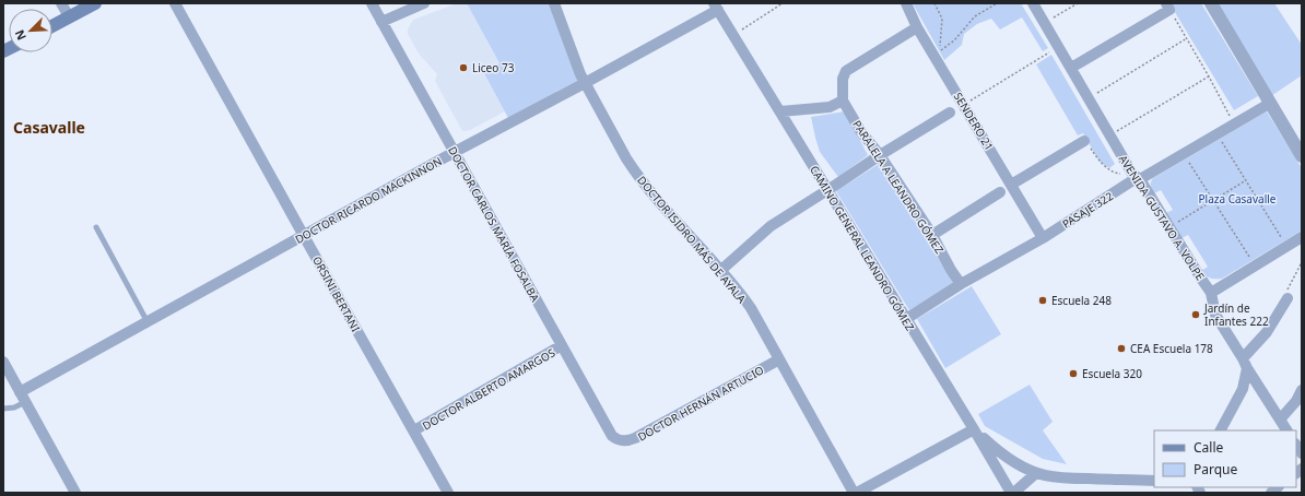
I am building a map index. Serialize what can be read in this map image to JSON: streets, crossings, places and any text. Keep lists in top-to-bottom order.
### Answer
{
  "streets": {
    "street": [
      "SENDERO 21",
      "PARALELA A LEANDRO GÓMEZ",
      "DOCTOR RICARDO MACKINNON",
      "PASAJE 322",
      "AVENIDA GUSTAVO A. VOLPE",
      "DOCTOR CARLOS MARÍA FOSALBA",
      "DOCTOR ISIDRO MÁS DE AYALA",
      "CAMINO GENERAL LEANDRO GÓMEZ",
      "ORSINI BERTANI",
      "DOCTOR ALBERTO AMARGOS",
      "DOCTOR HERNÁN ARTUCIO"
    ]
  },
  "crossings": [
    ["SENDERO 21", "PARALELA A LEANDRO GÓMEZ"],
    ["SENDERO 21", "PASAJE 322"],
    ["PARALELA A LEANDRO GÓMEZ", "PASAJE 322"],
    ["DOCTOR RICARDO MACKINNON", "DOCTOR CARLOS MARÍA FOSALBA"],
    ["DOCTOR RICARDO MACKINNON", "DOCTOR ISIDRO MÁS DE AYALA"],
    ["DOCTOR RICARDO MACKINNON", "CAMINO GENERAL LEANDRO GÓMEZ"],
    ["DOCTOR RICARDO MACKINNON", "ORSINI BERTANI"],
    ["PASAJE 322", "AVENIDA GUSTAVO A. VOLPE"],
    ["PASAJE 322", "CAMINO GENERAL LEANDRO GÓMEZ"],
    ["DOCTOR CARLOS MARÍA FOSALBA", "DOCTOR ALBERTO AMARGOS"],
    ["DOCTOR CARLOS MARÍA FOSALBA", "DOCTOR HERNÁN ARTUCIO"],
    ["DOCTOR ISIDRO MÁS DE AYALA", "DOCTOR HERNÁN ARTUCIO"],
    ["ORSINI BERTANI", "DOCTOR ALBERTO AMARGOS"]
  ],
  "districts": ["Casavalle"],
  "parks": ["Plaza Casavalle"],
  "places": [
    "Liceo 73",
    "Escuela 248",
    "Jardín de Infantes 222",
    "CEA Escuela 178",
    "Escuela 320"
  ],
  "legend": ["Calle", "Parque"],
  "north": "bottom left"
}
